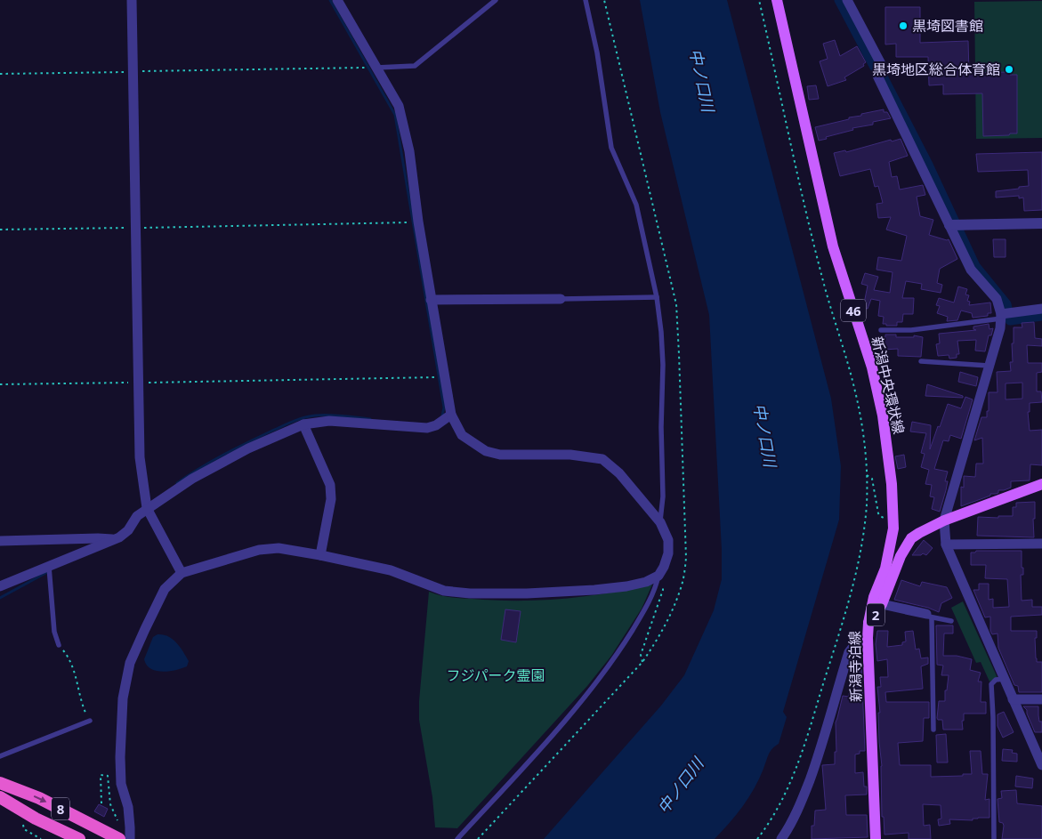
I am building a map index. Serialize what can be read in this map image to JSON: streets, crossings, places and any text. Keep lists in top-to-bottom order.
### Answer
{
  "streets": {
    "highway": ["8"],
    "main road": [
      "46",
      "新潟中央環状線",
      "2",
      "新潟寺泊線"
    ]
  },
  "crossings": [
    ["新潟中央環状線", "新潟寺泊線"]
  ],
  "water": ["中ノ口川"],
  "parks": ["フジパーク霊園"],
  "places": ["黒埼図書館", "黒埼地区総合体育館"]
}
